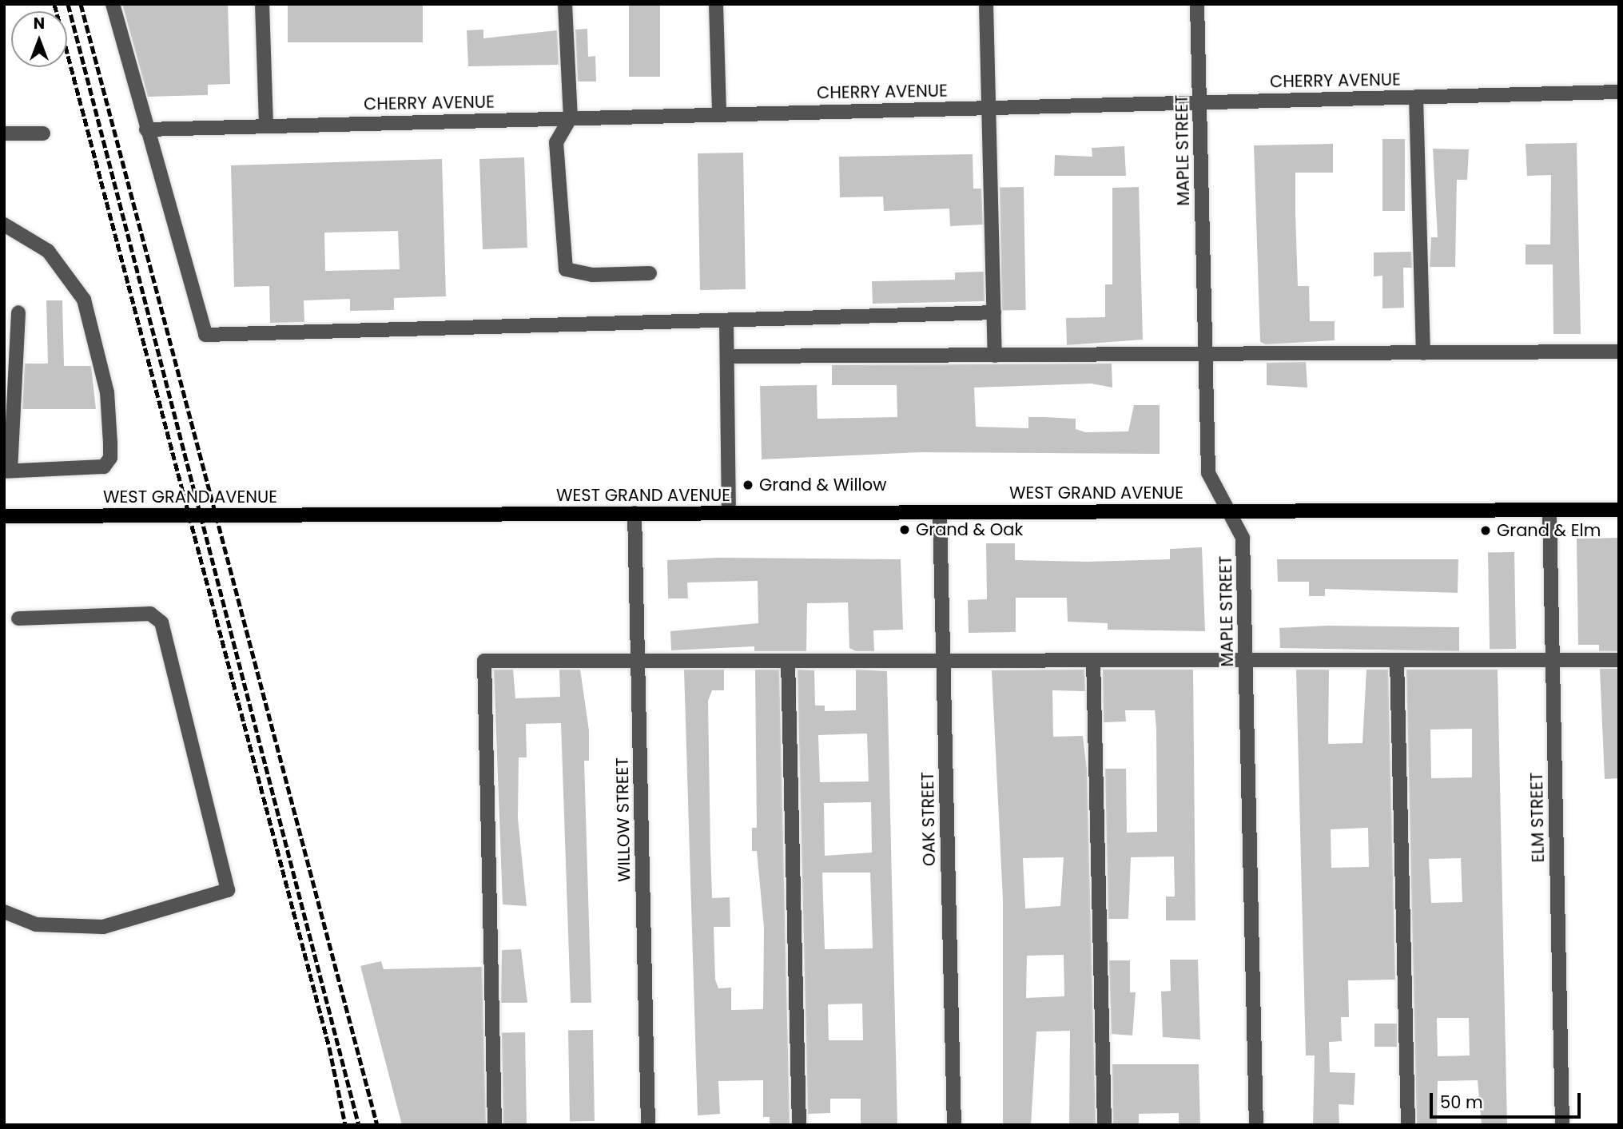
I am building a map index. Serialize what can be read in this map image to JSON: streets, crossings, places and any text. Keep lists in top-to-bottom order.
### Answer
{
  "streets": {
    "main road": ["WEST GRAND AVENUE"],
    "street": [
      "CHERRY AVENUE",
      "MAPLE STREET",
      "ELM STREET",
      "OAK STREET",
      "WILLOW STREET"
    ]
  },
  "crossings": [
    ["CHERRY AVENUE", "MAPLE STREET"],
    ["MAPLE STREET", "WEST GRAND AVENUE"],
    ["WEST GRAND AVENUE", "ELM STREET"],
    ["WEST GRAND AVENUE", "OAK STREET"],
    ["WEST GRAND AVENUE", "WILLOW STREET"]
  ],
  "places": ["Grand & Willow", "Grand & Oak", "Grand & Elm"],
  "scale_bar": "50 m",
  "north": "top"
}
